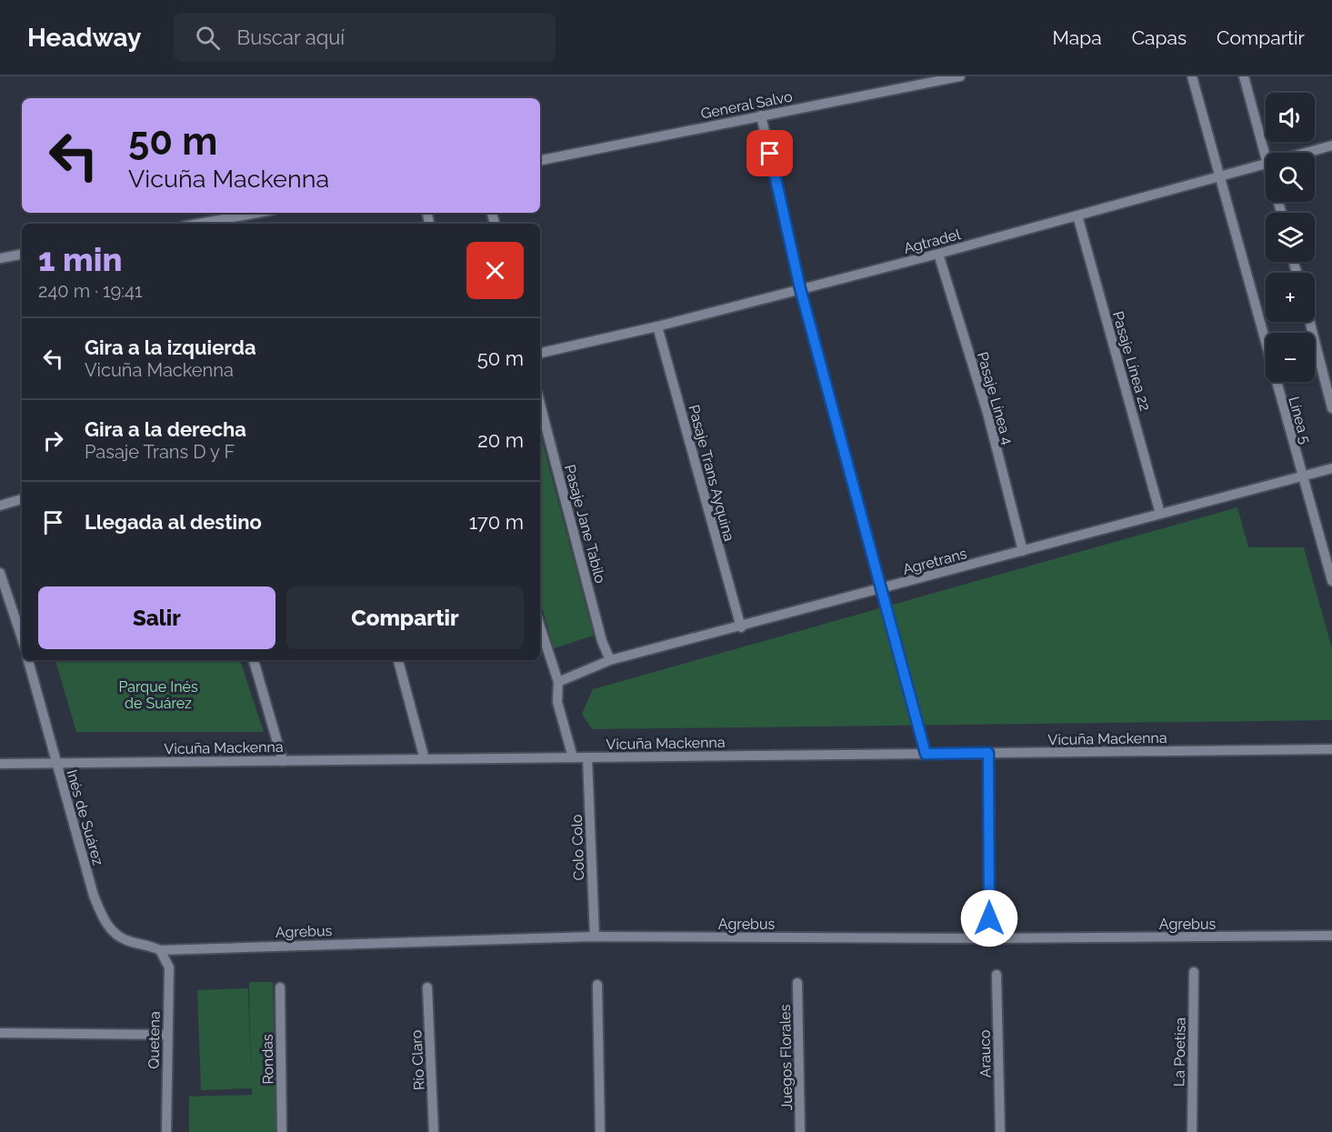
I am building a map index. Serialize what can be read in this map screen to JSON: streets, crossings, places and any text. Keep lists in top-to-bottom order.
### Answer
{
  "streets": {
    "street": [
      "General Salvo",
      "Agtradel",
      "Pasaje Línea 22",
      "Pasaje Línea 4",
      "Línea 5",
      "Pasaje Trans Ayquina",
      "Pasaje Jane Tabilo",
      "Agretrans",
      "Vicuña Mackenna",
      "Inés de Suárez",
      "Colo Colo",
      "Agrebus",
      "Quetena",
      "La Poetisa",
      "Arauco",
      "Juegos Florales",
      "Rondas",
      "Río Claro"
    ]
  },
  "crossings": [
    ["Agtradel", "Pasaje Línea 22"],
    ["Agtradel", "Pasaje Línea 4"],
    ["Agtradel", "Línea 5"],
    ["Agtradel", "Pasaje Trans Ayquina"],
    ["Pasaje Línea 22", "Agretrans"],
    ["Pasaje Línea 4", "Agretrans"],
    ["Línea 5", "Agretrans"],
    ["Pasaje Trans Ayquina", "Agretrans"],
    ["Pasaje Jane Tabilo", "Agretrans"],
    ["Vicuña Mackenna", "Inés de Suárez"],
    ["Vicuña Mackenna", "Colo Colo"],
    ["Inés de Suárez", "Agrebus"],
    ["Inés de Suárez", "Quetena"],
    ["Colo Colo", "Agrebus"],
    ["Agrebus", "Quetena"]
  ],
  "parks": ["Parque Inés de Suárez"],
  "page": {
    "header": "Headway",
    "search": "Buscar aquí",
    "nav": ["Mapa", "Capas", "Compartir"],
    "map_buttons": ["+", "−"],
    "turn": ["50 m", "Vicuña Mackenna"],
    "heading": ["1 min", "240 m · 19:41"],
    "list": [
      {
        "name": "Gira a la izquierda",
        "note": "Vicuña Mackenna",
        "value": "50 m"
      },
      {
        "name": "Gira a la derecha",
        "note": "Pasaje Trans D y F",
        "value": "20 m"
      },
      {
        "name": "Llegada al destino",
        "value": "170 m"
      }
    ],
    "buttons": ["Salir", "Compartir"]
  }
}
